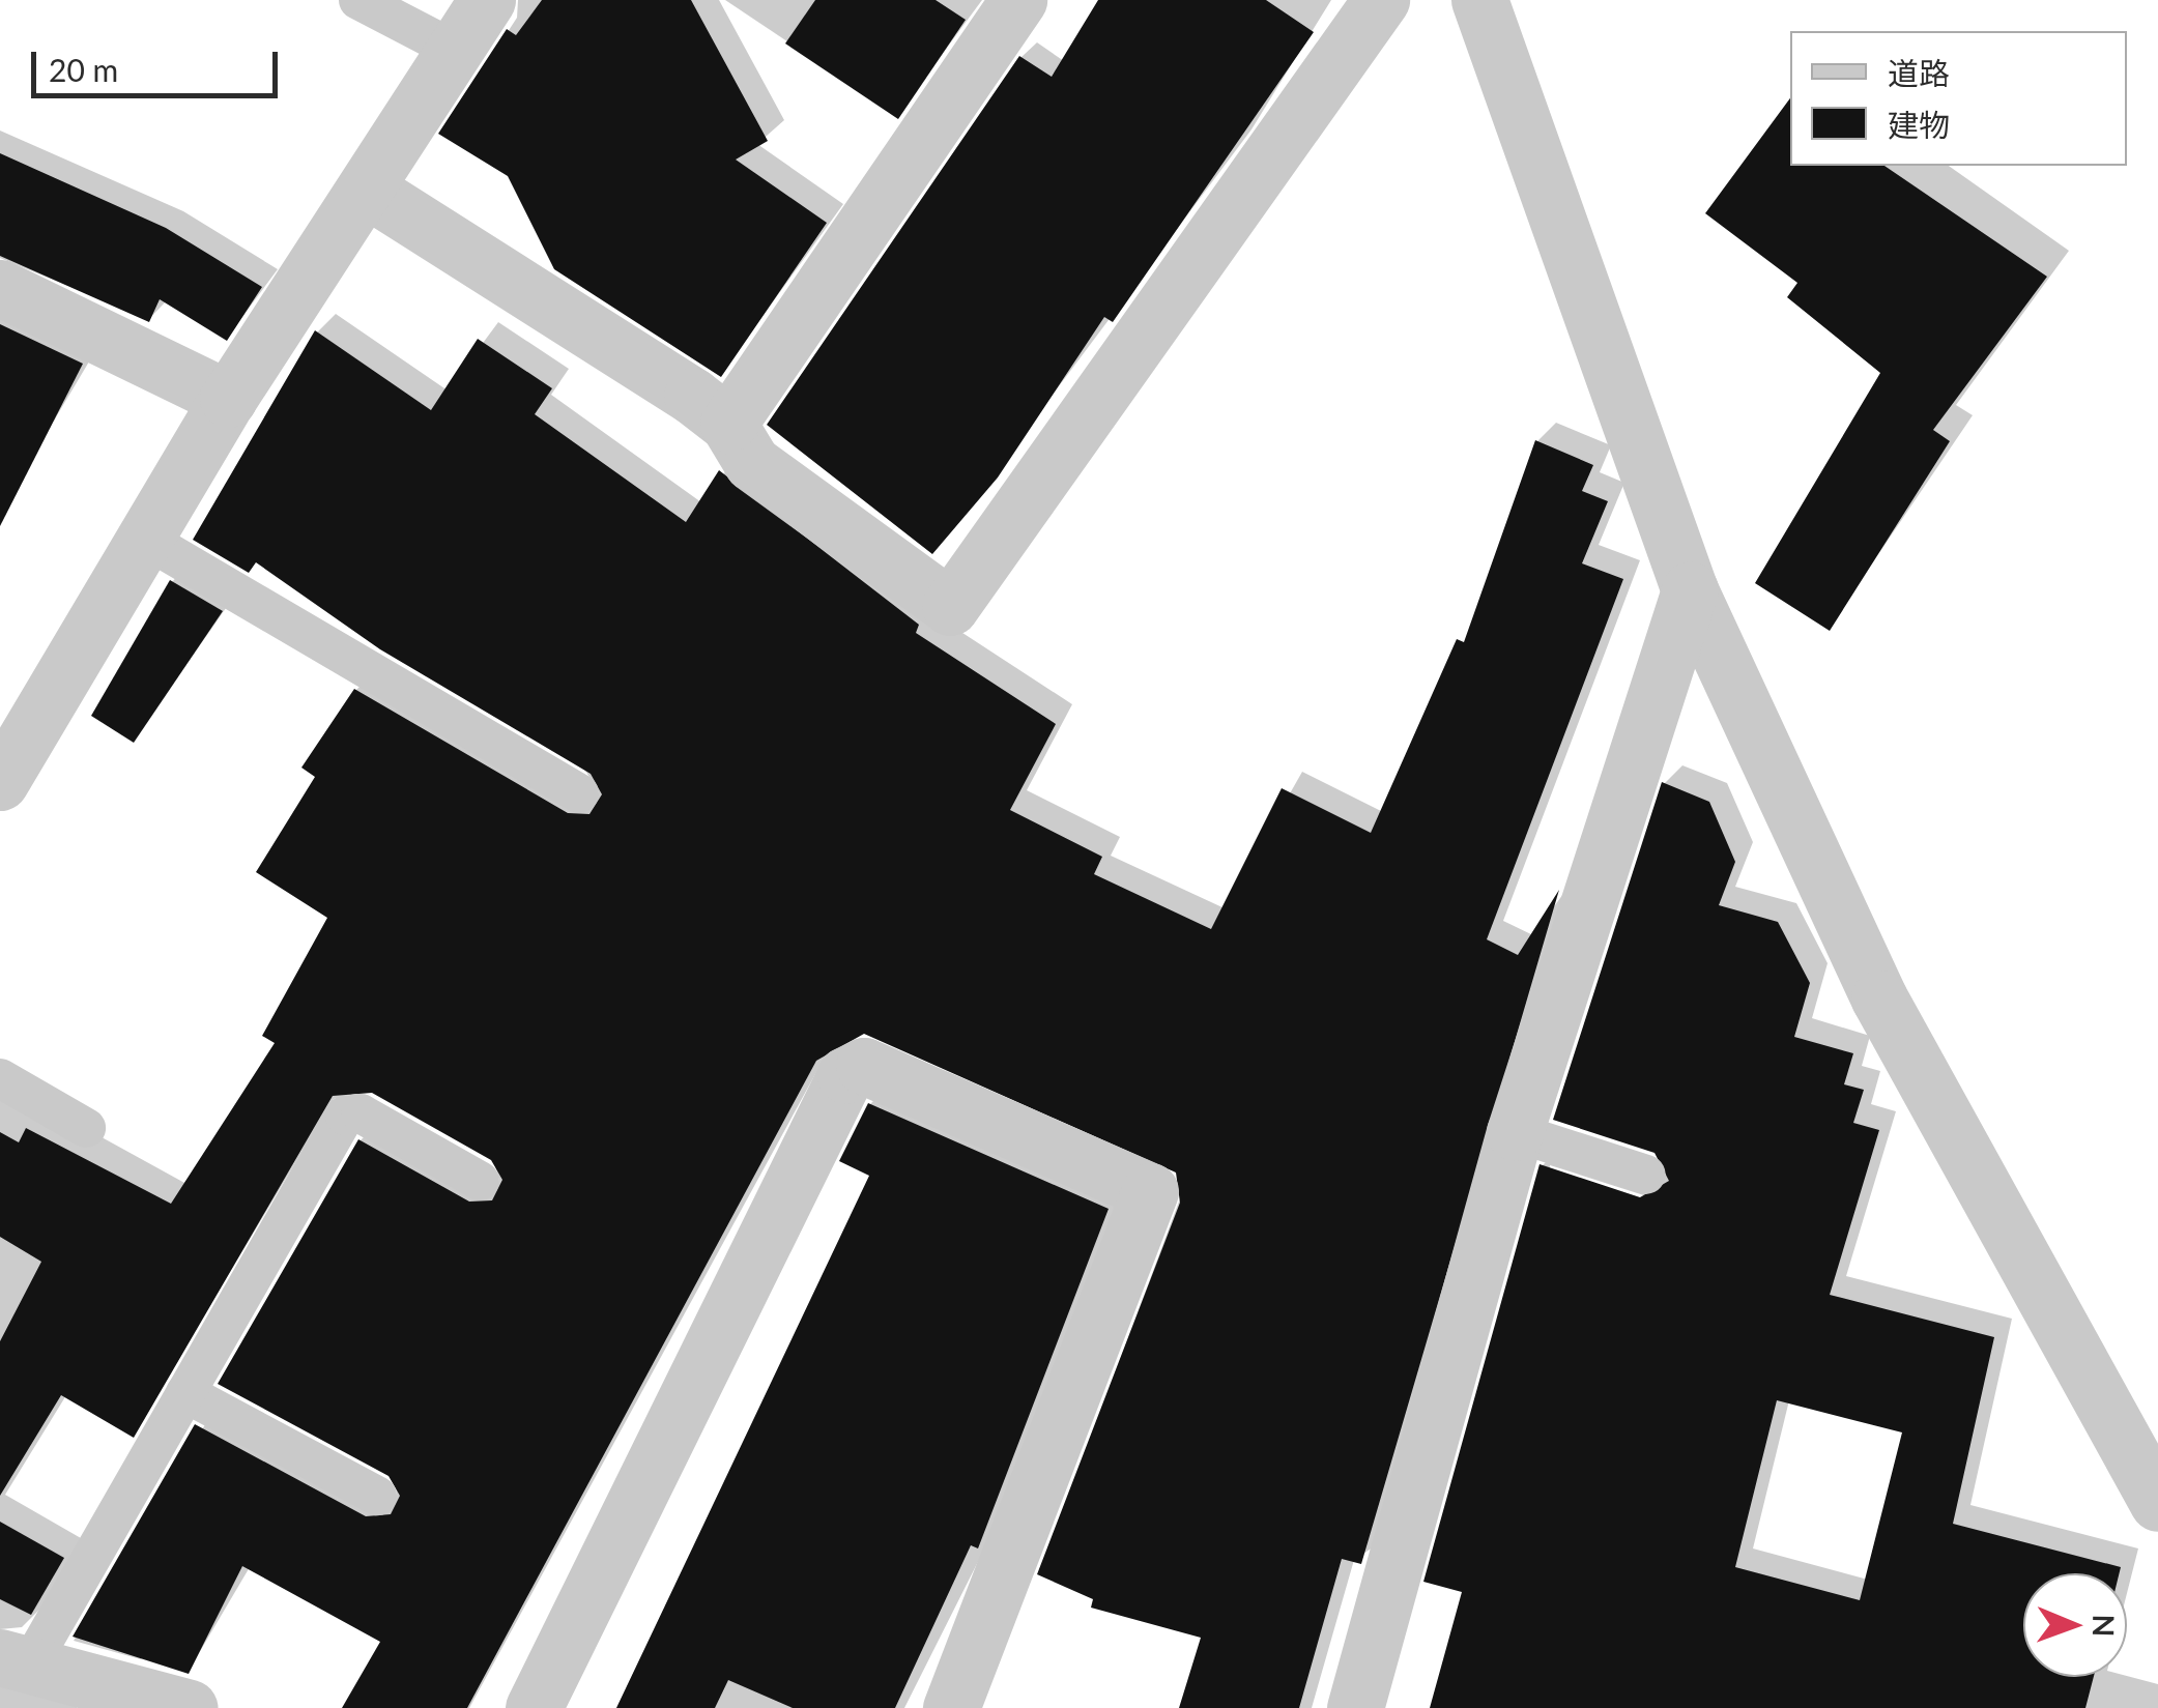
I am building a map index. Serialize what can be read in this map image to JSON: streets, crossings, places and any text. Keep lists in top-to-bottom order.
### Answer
{
  "legend": ["道路", "建物"],
  "scale_bar": "20 m",
  "north": "right"
}
